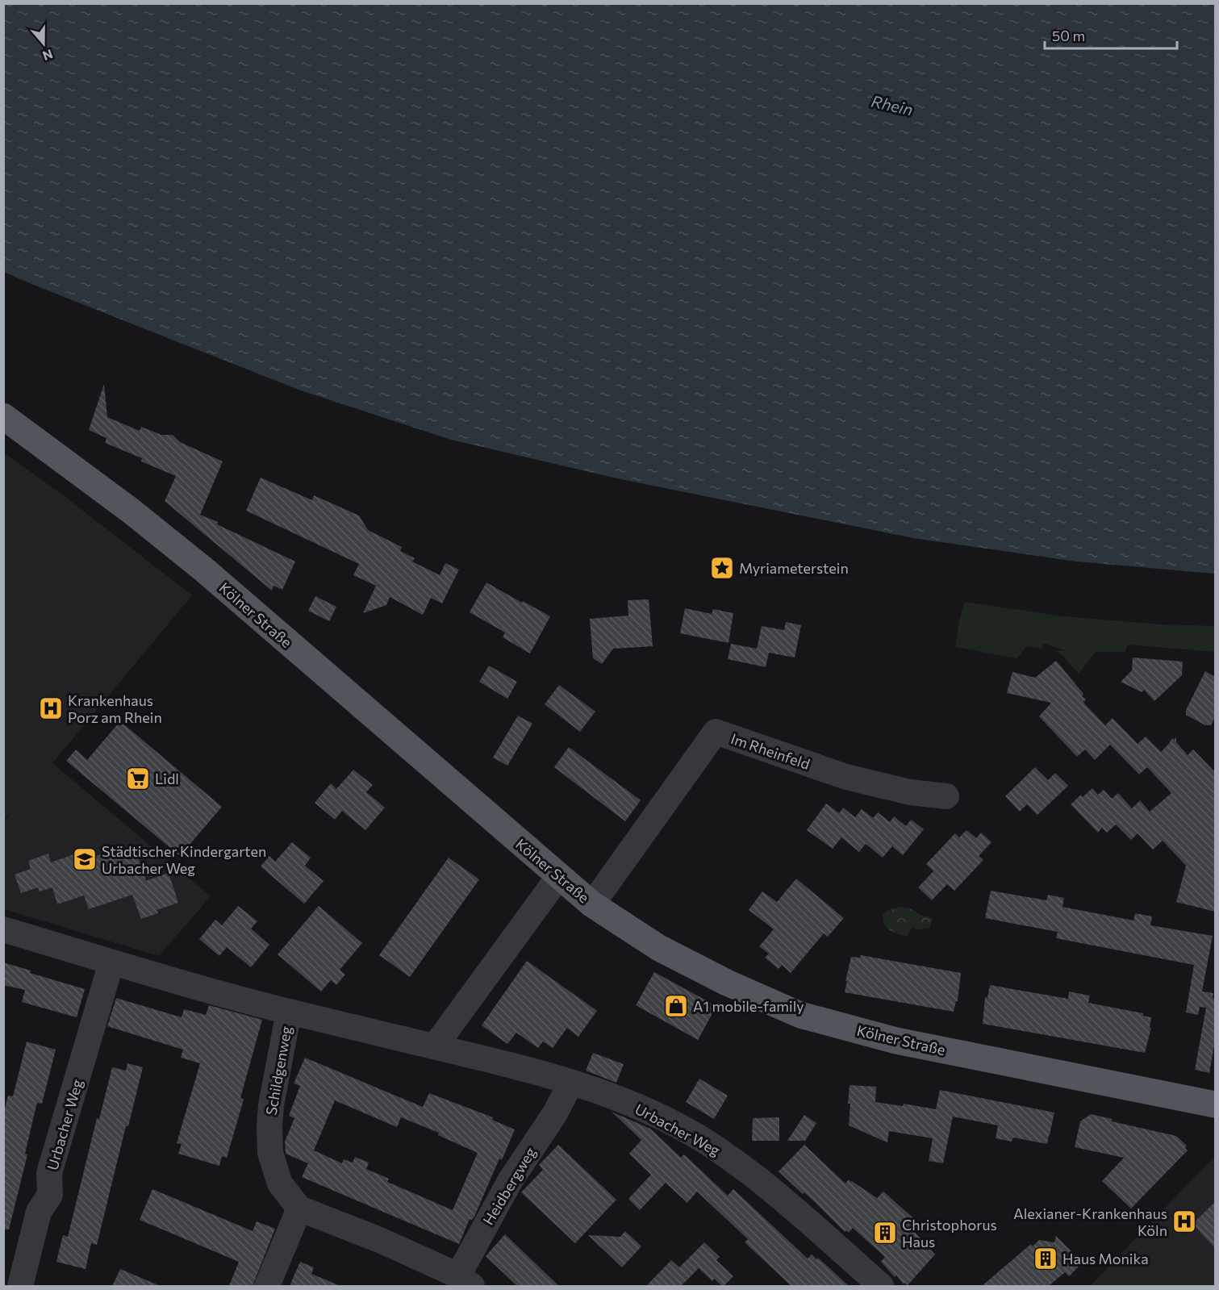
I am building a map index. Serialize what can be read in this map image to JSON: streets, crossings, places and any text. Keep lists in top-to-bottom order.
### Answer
{
  "streets": {
    "main road": ["Kölner Straße"],
    "street": [
      "Im Rheinfeld",
      "Schildgenweg",
      "Urbacher Weg",
      "Heidbergweg"
    ]
  },
  "crossings": [
    ["Kölner Straße", "Im Rheinfeld"],
    ["Schildgenweg", "Urbacher Weg"],
    ["Urbacher Weg", "Heidbergweg"]
  ],
  "water": ["Rhein"],
  "places": {
    "place": ["Myriameterstein"],
    "hospital": ["Krankenhaus Porz am Rhein", "Alexianer-Krankenhaus Köln"],
    "supermarket": ["Lidl"],
    "school or university": ["Städtischer Kindergarten Urbacher Weg"],
    "shop": ["A1 mobile-family"],
    "building": ["Christophorus Haus", "Haus Monika"]
  },
  "scale_bar": "50 m",
  "north": "bottom"
}
